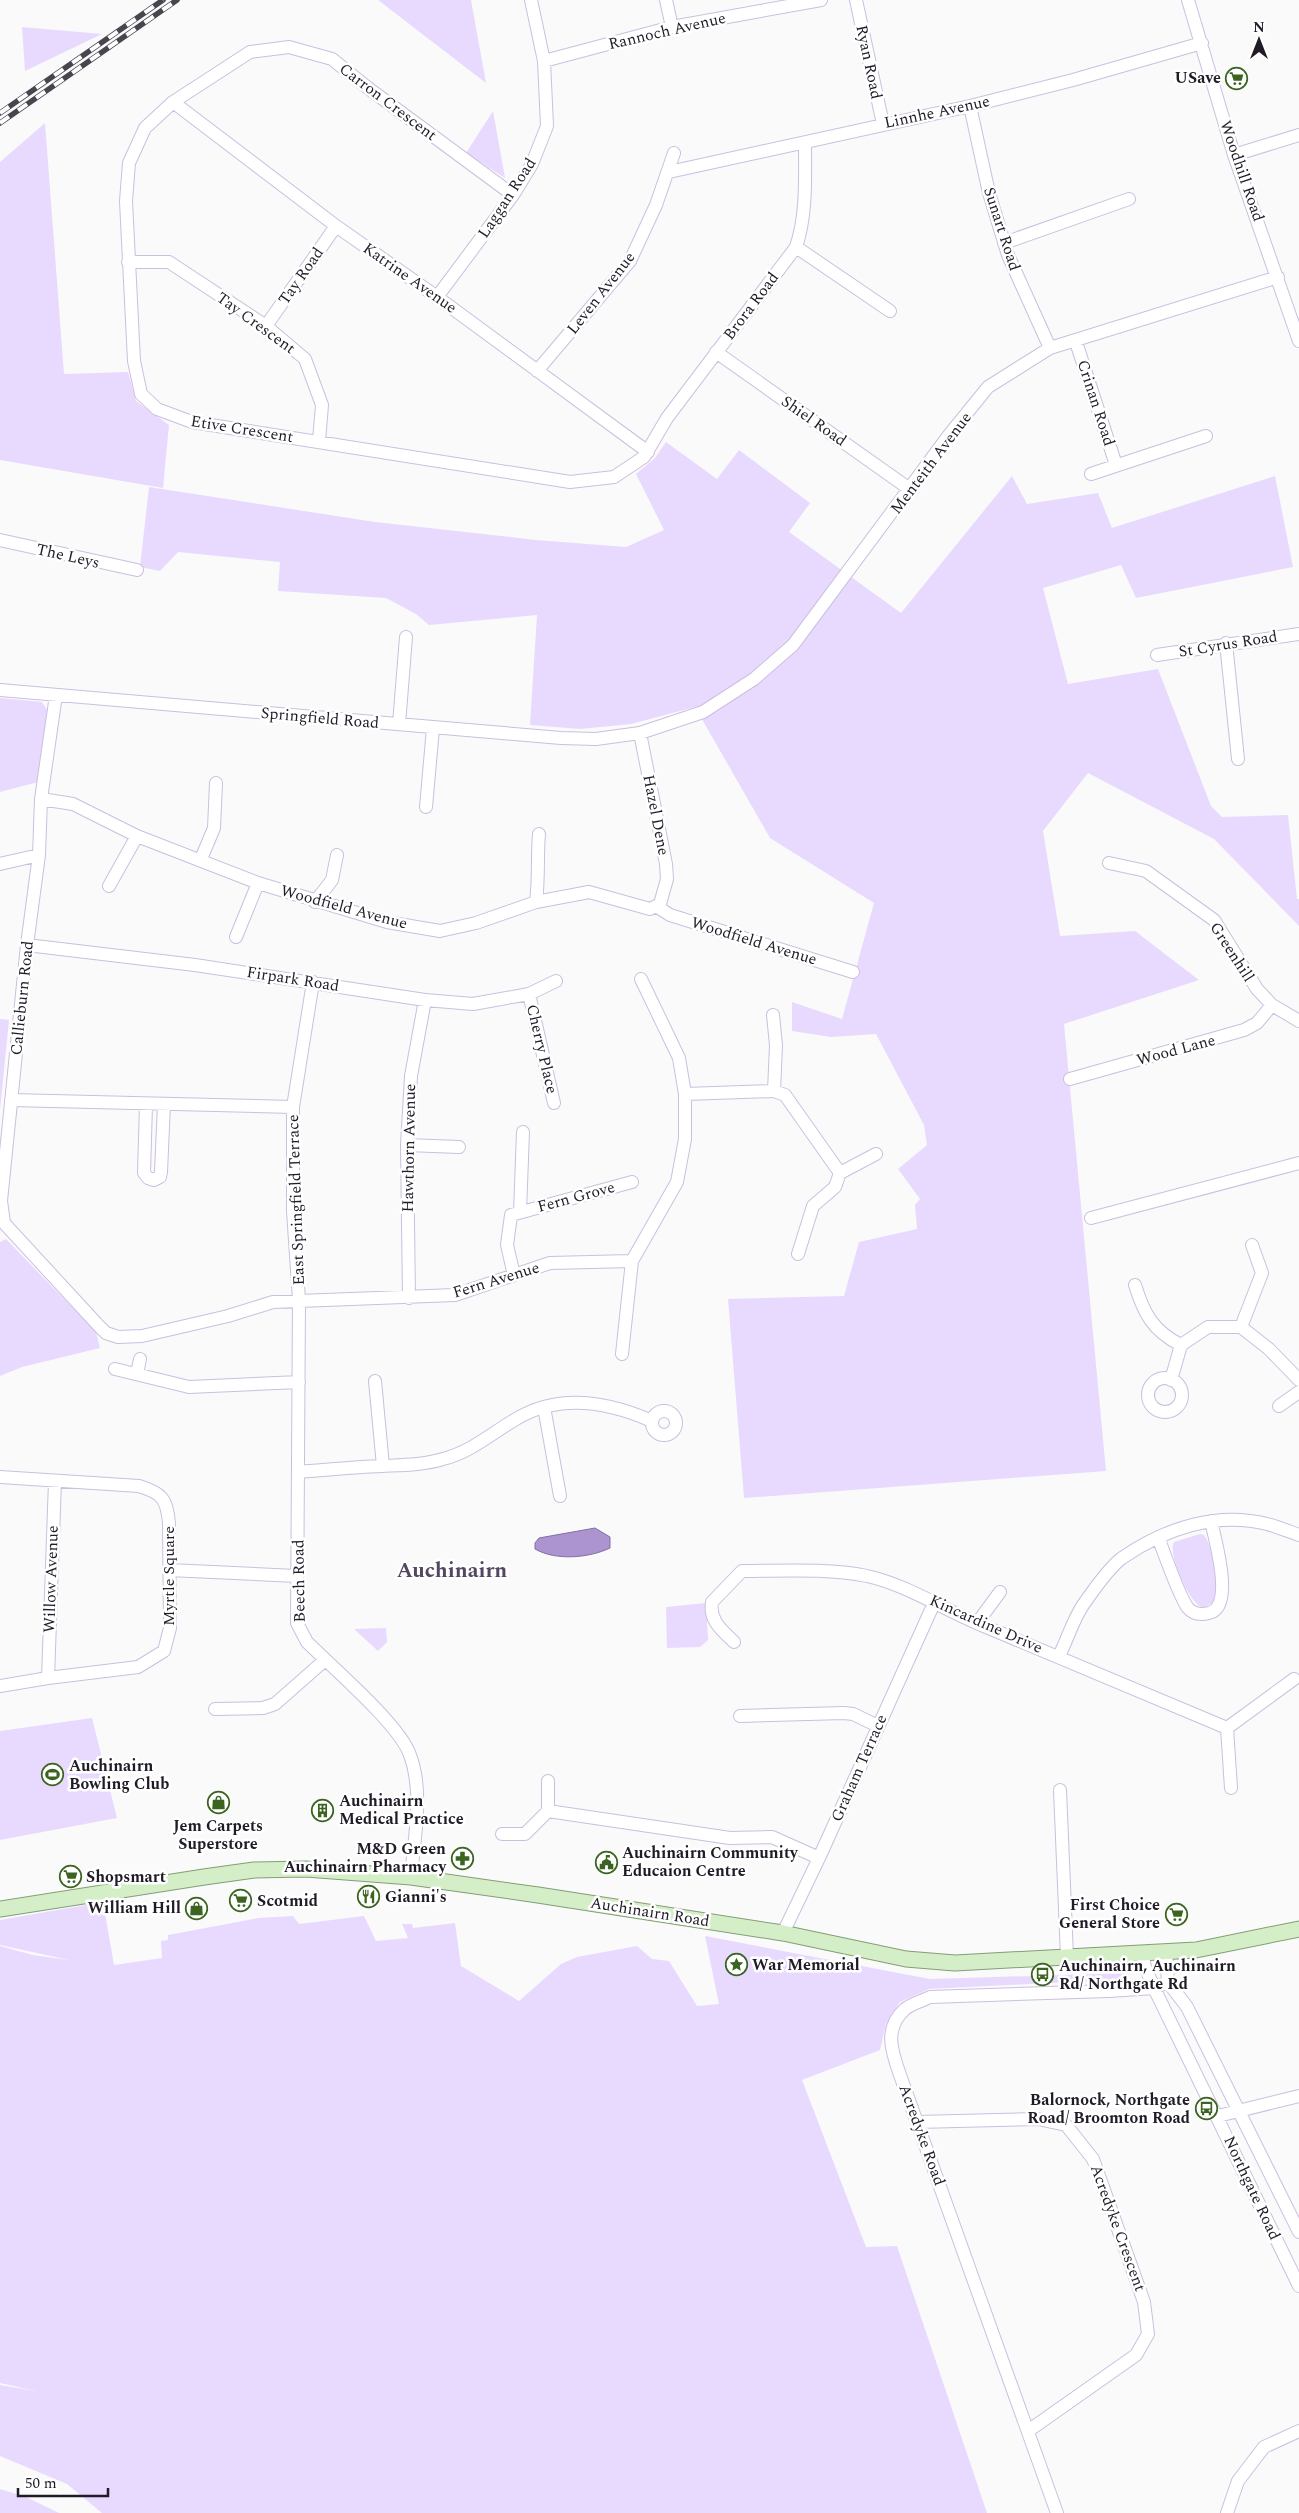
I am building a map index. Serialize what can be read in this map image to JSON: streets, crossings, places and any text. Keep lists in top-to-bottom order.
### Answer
{
  "streets": {
    "main road": ["Auchinairn Road"],
    "street": [
      "Rannoch Avenue",
      "Ryan Road",
      "Carron Crescent",
      "Linnhe Avenue",
      "Woodhill Road",
      "Laggan Road",
      "Sunart Road",
      "Tay Road",
      "Katrine Avenue",
      "Leven Avenue",
      "Brora Road",
      "Tay Crescent",
      "Crinan Road",
      "Shiel Road",
      "Etive Crescent",
      "Menteith Avenue",
      "The Leys",
      "St Cyrus Road",
      "Springfield Road",
      "Hazel Dene",
      "Woodfield Avenue",
      "Greenhill",
      "Firpark Road",
      "Callieburn Road",
      "Cherry Place",
      "Wood Lane",
      "Hawthorn Avenue",
      "Fern Grove",
      "East Springfield Terrace",
      "Fern Avenue",
      "Myrtle Square",
      "Willow Avenue",
      "Beech Road",
      "Kincardine Drive",
      "Graham Terrace",
      "Acredyke Road",
      "Northgate Road",
      "Acredyke Crescent"
    ]
  },
  "crossings": [
    ["Rannoch Avenue", "Laggan Road"],
    ["Ryan Road", "Linnhe Avenue"],
    ["Carron Crescent", "Laggan Road"],
    ["Carron Crescent", "Katrine Avenue"],
    ["Carron Crescent", "Etive Crescent"],
    ["Linnhe Avenue", "Woodhill Road"],
    ["Linnhe Avenue", "Sunart Road"],
    ["Linnhe Avenue", "Leven Avenue"],
    ["Linnhe Avenue", "Brora Road"],
    ["Woodhill Road", "Menteith Avenue"],
    ["Laggan Road", "Katrine Avenue"],
    ["Sunart Road", "Menteith Avenue"],
    ["Tay Road", "Katrine Avenue"],
    ["Tay Road", "Tay Crescent"],
    ["Katrine Avenue", "Leven Avenue"],
    ["Katrine Avenue", "Brora Road"],
    ["Katrine Avenue", "Etive Crescent"],
    ["Brora Road", "Shiel Road"],
    ["Brora Road", "Etive Crescent"],
    ["Tay Crescent", "Etive Crescent"],
    ["Crinan Road", "Menteith Avenue"],
    ["Shiel Road", "Menteith Avenue"],
    ["Menteith Avenue", "Springfield Road"],
    ["Menteith Avenue", "Hazel Dene"],
    ["Springfield Road", "Hazel Dene"],
    ["Springfield Road", "Callieburn Road"],
    ["Hazel Dene", "Woodfield Avenue"],
    ["Woodfield Avenue", "Callieburn Road"],
    ["Greenhill", "Wood Lane"],
    ["Firpark Road", "Callieburn Road"],
    ["Firpark Road", "Cherry Place"],
    ["Firpark Road", "Hawthorn Avenue"],
    ["Firpark Road", "East Springfield Terrace"],
    ["Callieburn Road", "East Springfield Terrace"],
    ["Callieburn Road", "Fern Avenue"],
    ["Callieburn Road", "Beech Road"],
    ["Hawthorn Avenue", "Fern Avenue"],
    ["Fern Grove", "Fern Avenue"],
    ["East Springfield Terrace", "Fern Avenue"],
    ["East Springfield Terrace", "Beech Road"],
    ["Fern Avenue", "Beech Road"],
    ["Myrtle Square", "Willow Avenue"],
    ["Beech Road", "Auchinairn Road"],
    ["Kincardine Drive", "Graham Terrace"],
    ["Graham Terrace", "Auchinairn Road"],
    ["Auchinairn Road", "Northgate Road"],
    ["Acredyke Road", "Northgate Road"],
    ["Acredyke Road", "Acredyke Crescent"]
  ],
  "districts": ["Auchinairn"],
  "places": {
    "supermarket": [
      "USave",
      "Shopsmart",
      "Scotmid",
      "First Choice General Store"
    ],
    "sports": ["Auchinairn Bowling Club"],
    "shop": ["Jem Carpets Superstore", "William Hill"],
    "building": ["Auchinairn Medical Practice"],
    "pharmacy": ["M&D Green Auchinairn Pharmacy"],
    "public building": ["Auchinairn Community Educaion Centre"],
    "restaurant": ["Gianni's"],
    "place": ["War Memorial"],
    "bus stop": ["Auchinairn, Auchinairn Rd/ Northgate Rd", "Balornock, Northgate Road/ Broomton Road"]
  },
  "scale_bar": "50 m",
  "north": "top"
}
